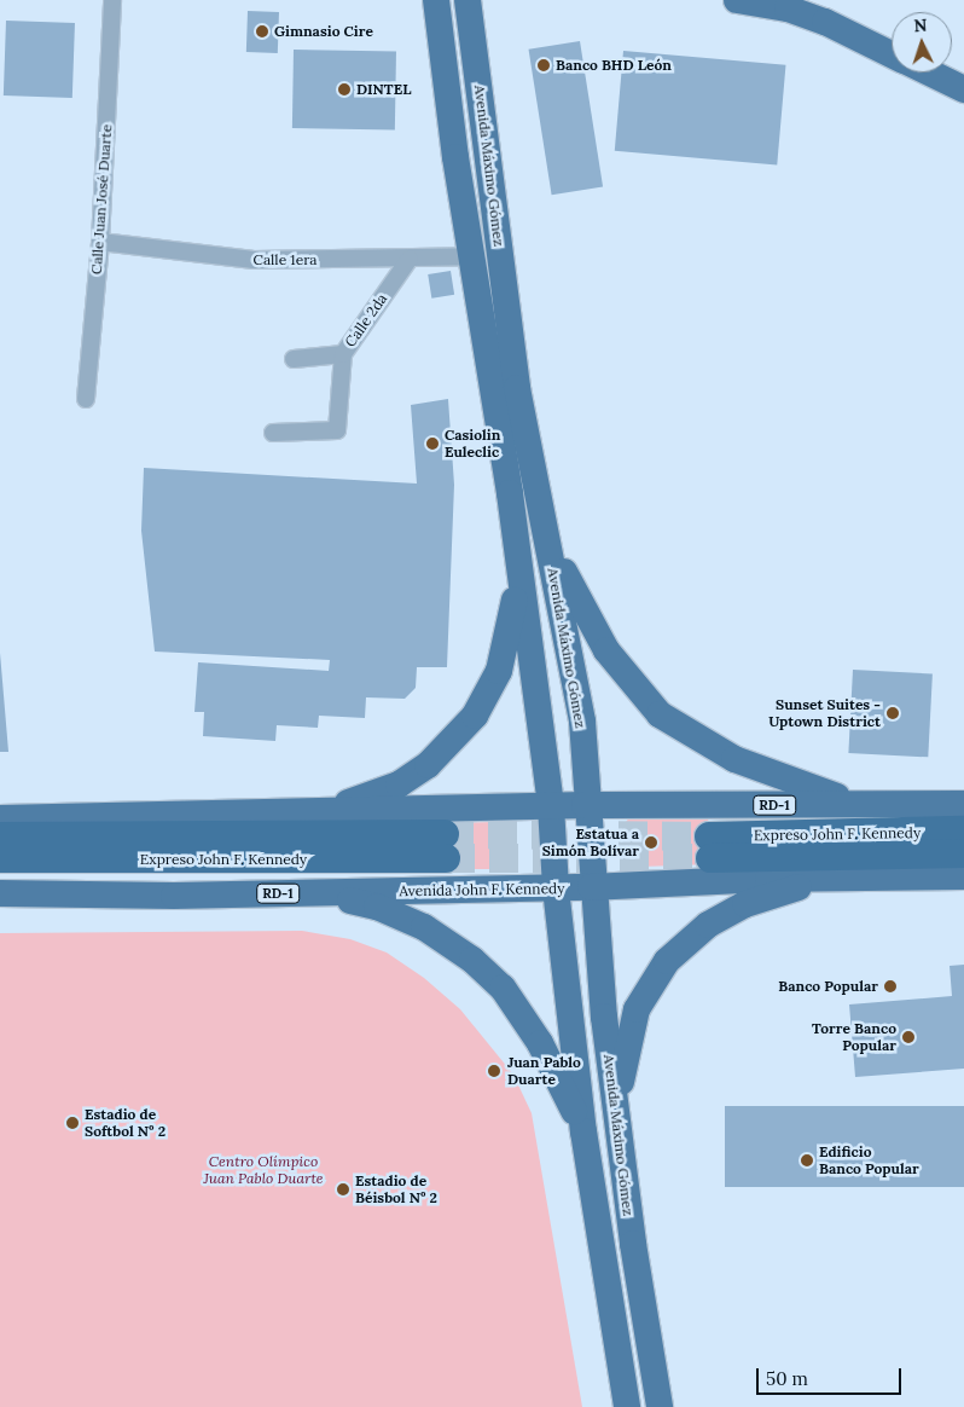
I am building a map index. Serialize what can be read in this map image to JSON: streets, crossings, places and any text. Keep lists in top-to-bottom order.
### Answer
{
  "streets": {
    "highway": ["RD-1", "Expreso John F. Kennedy"],
    "main road": ["Avenida Máximo Gómez", "Avenida John F. Kennedy"],
    "street": ["Calle Juan José Duarte", "Calle 1era", "Calle 2da"]
  },
  "crossings": [
    ["Avenida Máximo Gómez", "Calle 1era"],
    ["Avenida Máximo Gómez", "RD-1"],
    ["Avenida Máximo Gómez", "Avenida John F. Kennedy"],
    ["Calle Juan José Duarte", "Calle 1era"],
    ["Calle 1era", "Calle 2da"]
  ],
  "parks": ["Centro Olímpico Juan Pablo Duarte"],
  "places": [
    "Gimnasio Cire",
    "Banco BHD León",
    "DINTEL",
    "Casiolin Euleclic",
    "Sunset Suites - Uptown District",
    "Estatua a Simón Bolívar",
    "Banco Popular",
    "Torre Banco Popular",
    "Juan Pablo Duarte",
    "Estadio de Softbol Nº 2",
    "Edificio Banco Popular",
    "Estadio de Béisbol Nº 2"
  ],
  "scale_bar": "50 m",
  "north": "top"
}
